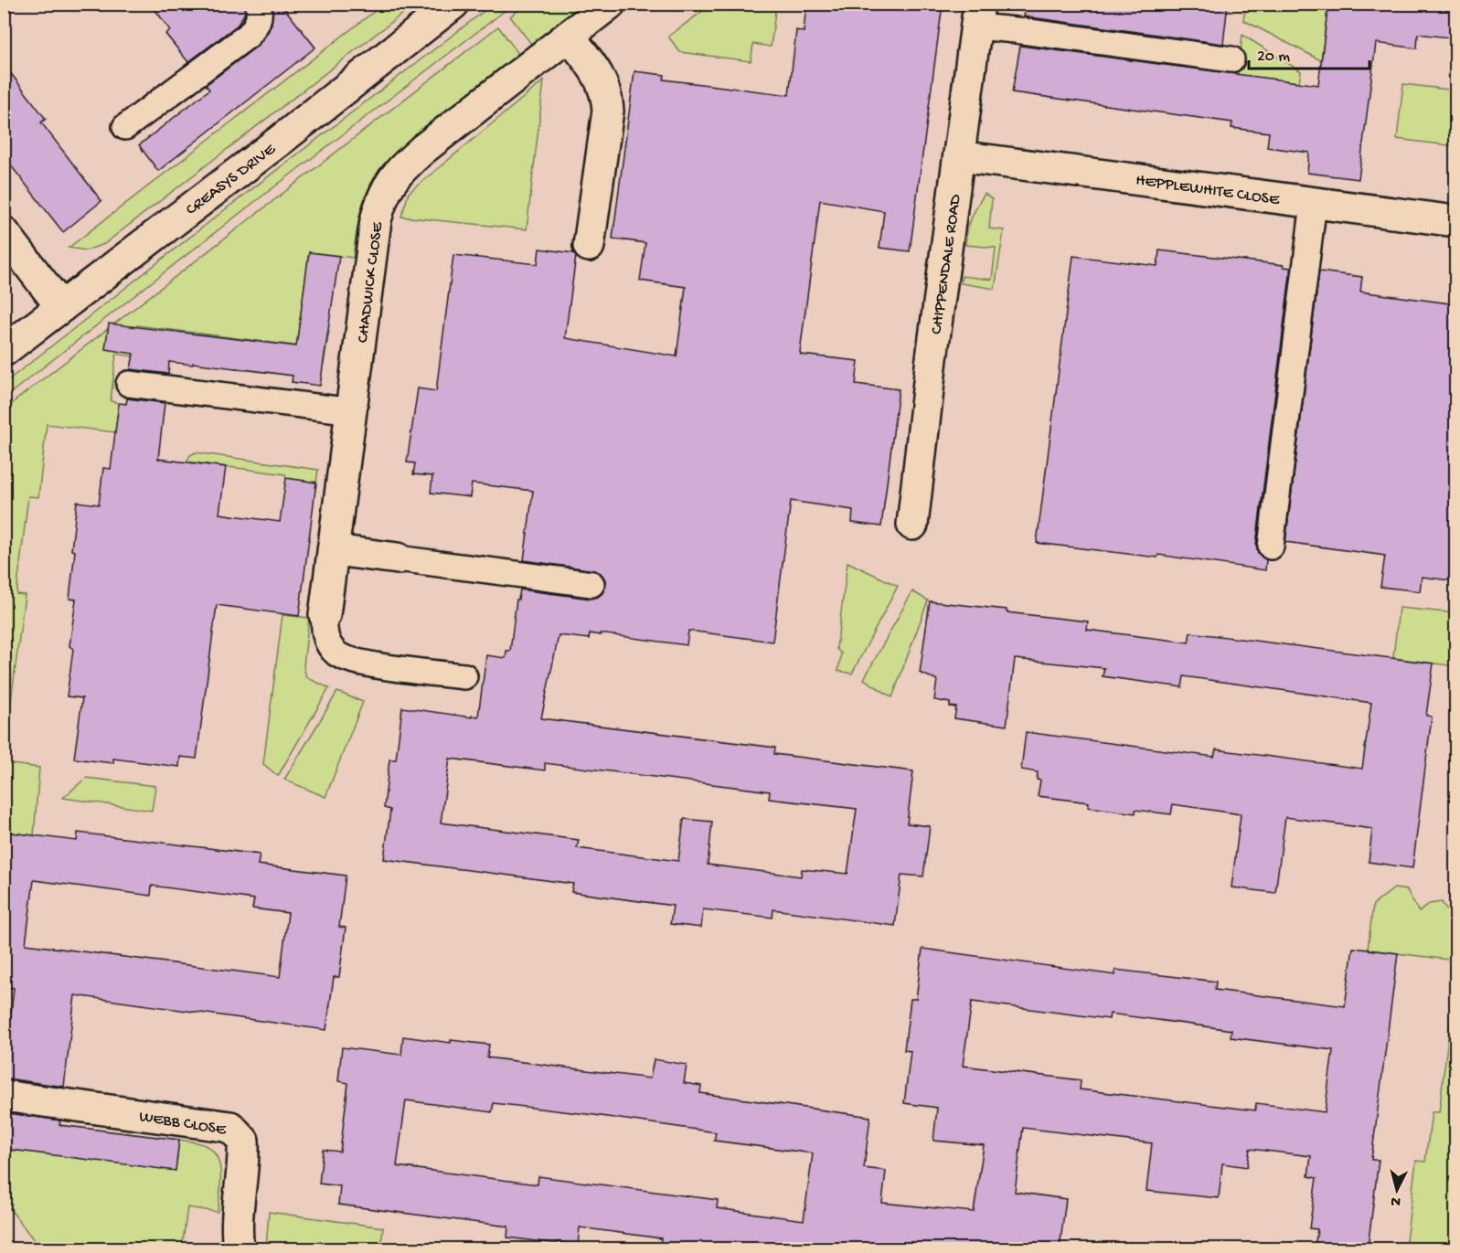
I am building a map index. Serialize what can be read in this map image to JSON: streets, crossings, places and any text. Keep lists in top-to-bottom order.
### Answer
{
  "streets": {
    "street": [
      "CREASYS DRIVE",
      "HEPPLEWHITE CLOSE",
      "CHIPPENDALE ROAD",
      "CHADWICK CLOSE",
      "WEBB CLOSE"
    ]
  },
  "crossings": [
    ["HEPPLEWHITE CLOSE", "CHIPPENDALE ROAD"]
  ],
  "scale_bar": "20 m",
  "north": "bottom"
}
